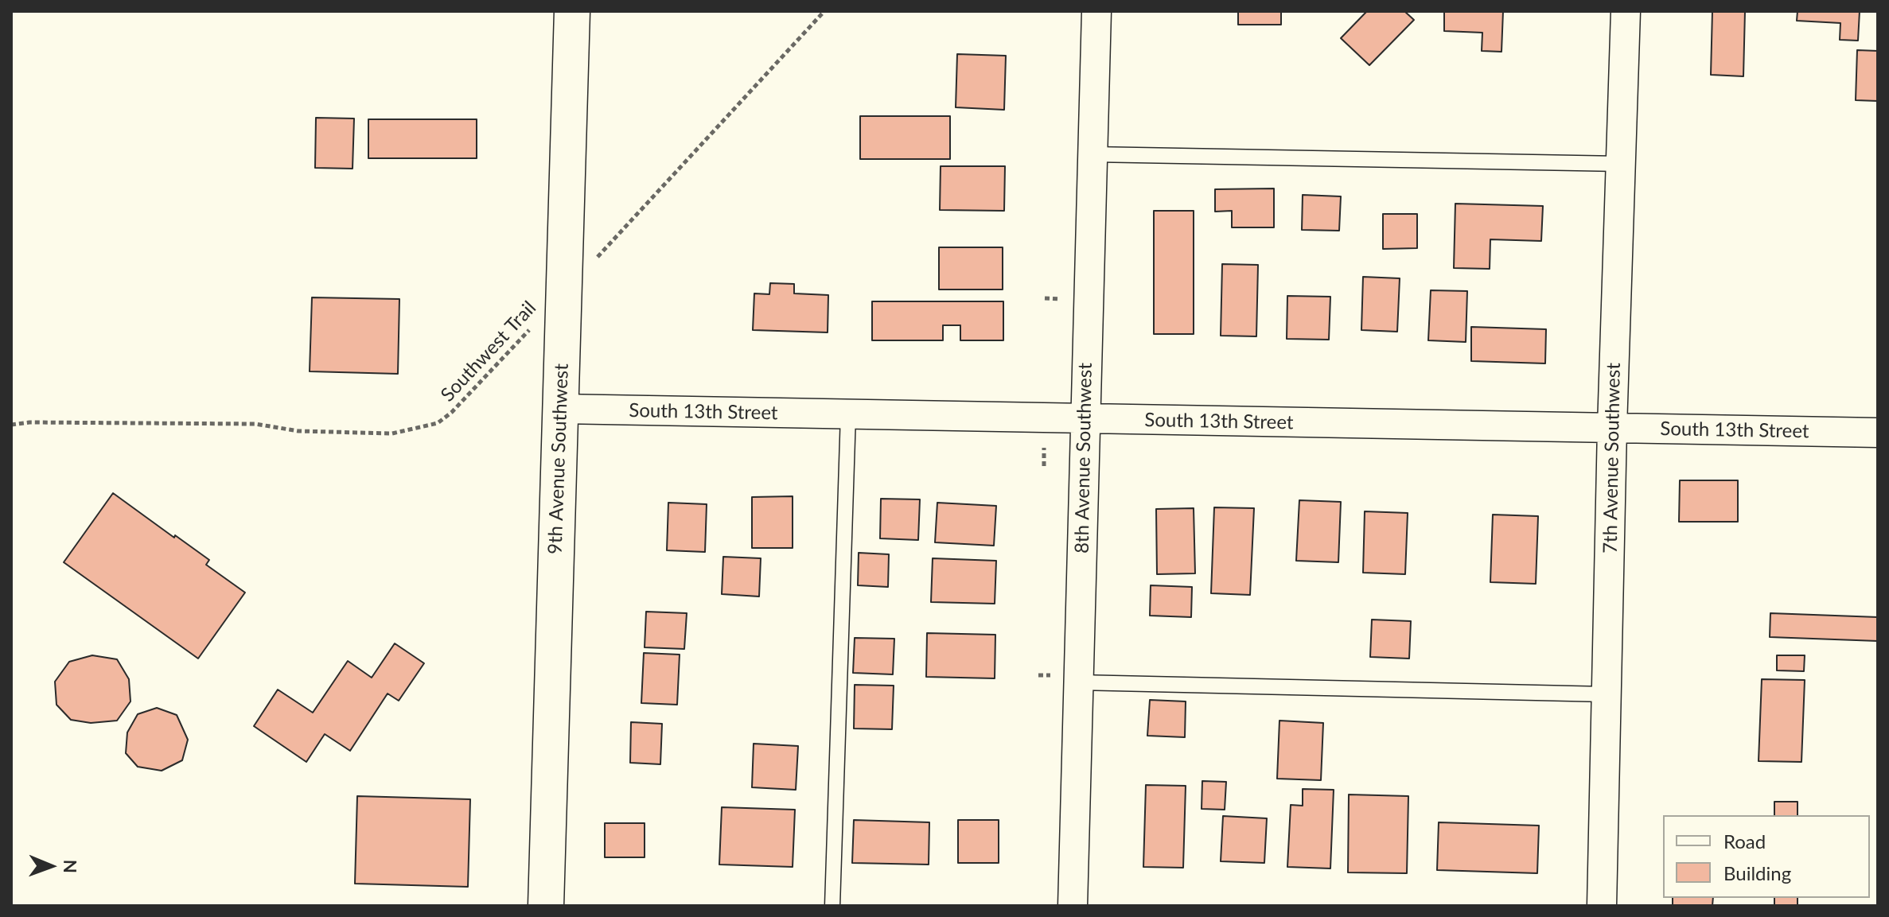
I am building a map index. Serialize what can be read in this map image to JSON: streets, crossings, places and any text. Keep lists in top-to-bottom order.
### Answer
{
  "streets": {
    "street": [
      "South 13th Street",
      "8th Avenue Southwest",
      "7th Avenue Southwest",
      "9th Avenue Southwest"
    ],
    "path": ["Southwest Trail"]
  },
  "crossings": [
    ["Southwest Trail", "9th Avenue Southwest"],
    ["South 13th Street", "8th Avenue Southwest"],
    ["South 13th Street", "7th Avenue Southwest"],
    ["South 13th Street", "9th Avenue Southwest"]
  ],
  "legend": ["Road", "Building"],
  "north": "right"
}
